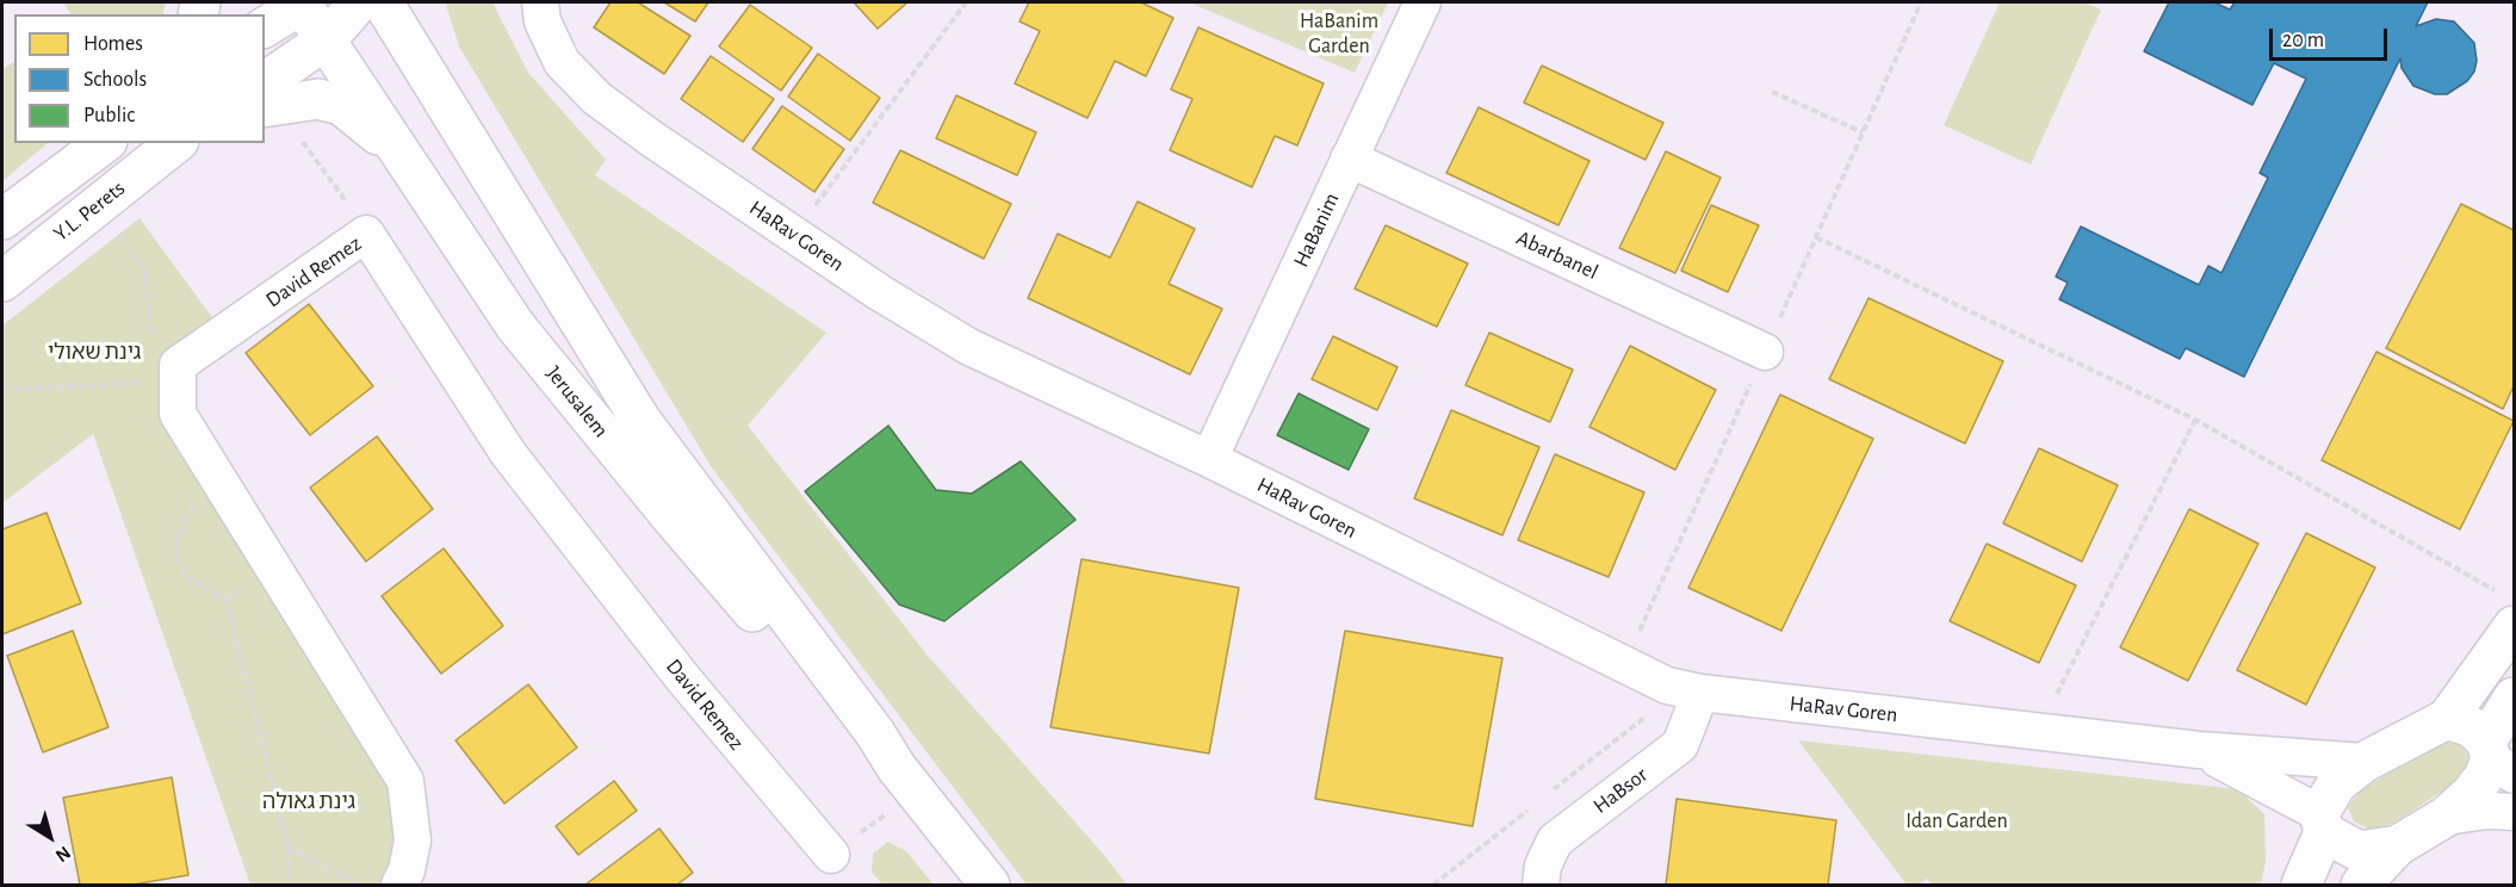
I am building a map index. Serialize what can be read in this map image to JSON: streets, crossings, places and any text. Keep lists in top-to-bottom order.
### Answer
{
  "streets": {
    "main road": ["Y.L. Perets", "Jerusalem"],
    "street": [
      "HaBanim",
      "HaRav Goren",
      "Abarbanel",
      "David Remez",
      "HaBsor"
    ]
  },
  "crossings": [
    ["HaBanim", "HaRav Goren"],
    ["HaBanim", "Abarbanel"],
    ["HaRav Goren", "HaBsor"]
  ],
  "parks": [
    "HaBanim Garden",
    "גינת שאולי",
    "גינת גאולה",
    "Idan Garden"
  ],
  "legend": ["Homes", "Schools", "Public"],
  "scale_bar": "20 m",
  "north": "bottom right"
}
